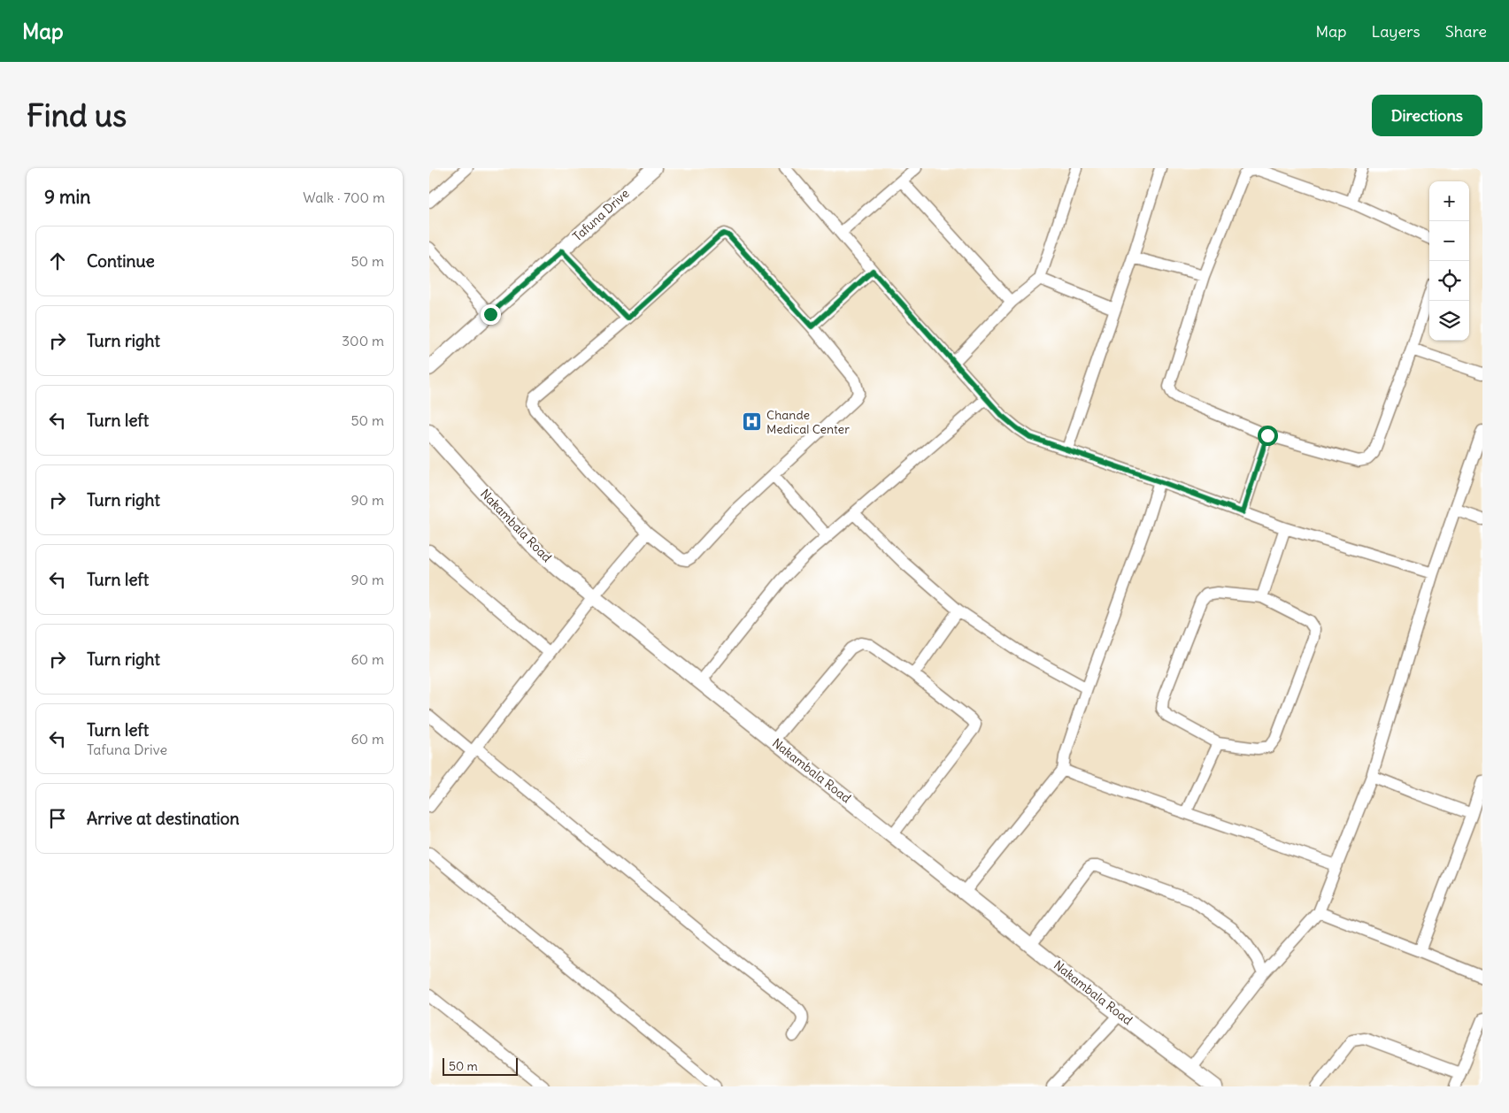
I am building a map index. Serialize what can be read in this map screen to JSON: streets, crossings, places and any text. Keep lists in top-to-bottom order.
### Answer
{
  "streets": {
    "main road": ["Tafuna Drive", "Nakambala Road"]
  },
  "places": {
    "hospital": ["Chande Medical Center"]
  },
  "scale_bar": "50 m",
  "page": {
    "header": "Map",
    "nav": ["Map", "Layers", "Share"],
    "buttons": "Directions",
    "title": "Find us",
    "heading": ["9 min", "Walk · 700 m"],
    "map_buttons": ["+", "−"],
    "list": [
      ["Continue", "50 m"],
      ["Turn right", "300 m"],
      ["Turn left", "50 m"],
      ["Turn right", "90 m"],
      ["Turn left", "90 m"],
      ["Turn right", "60 m"],
      ["Turn left", "Tafuna Drive", "60 m"],
      "Arrive at destination"
    ],
    "scale": "50 m"
  }
}
